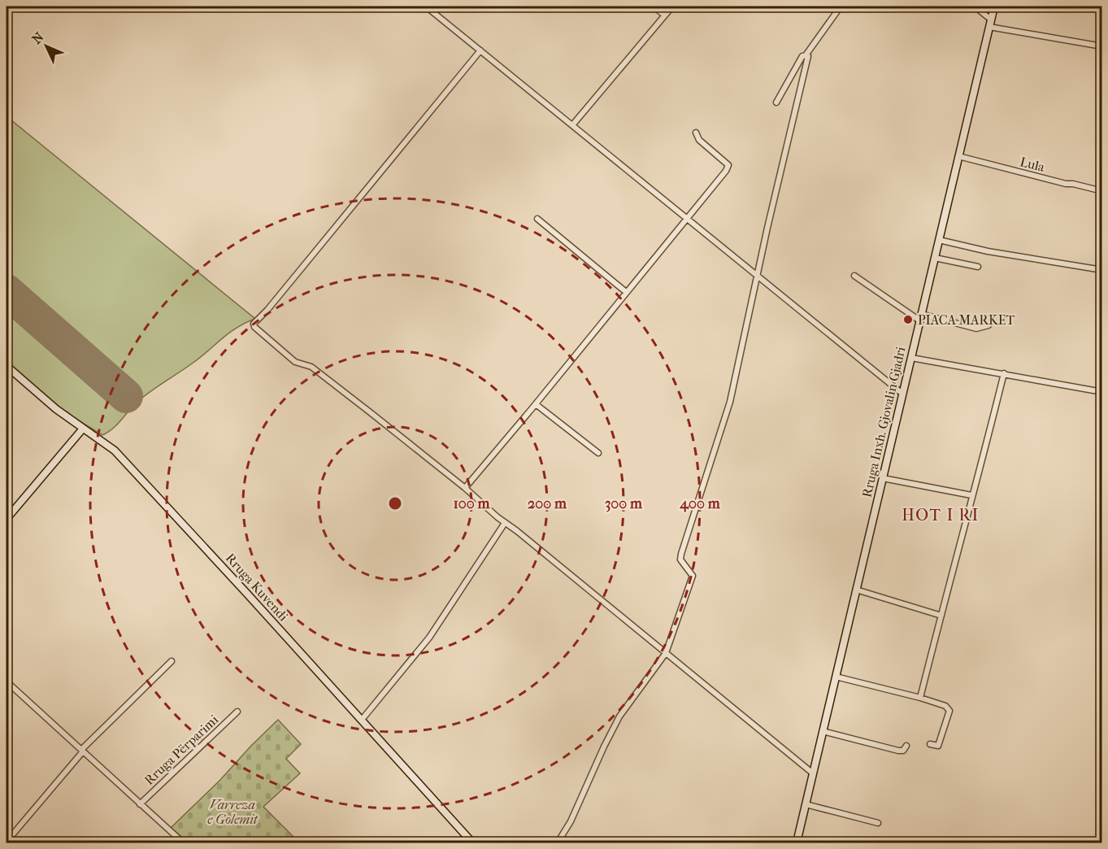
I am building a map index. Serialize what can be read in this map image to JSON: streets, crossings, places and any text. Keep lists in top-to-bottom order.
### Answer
{
  "streets": {
    "main road": ["Rruga Inxh. Gjovalin Gjadri", "Rruga Kuvendi"],
    "street": ["Lula", "Rruga Përparimi"]
  },
  "crossings": [
    ["Lula", "Rruga Inxh. Gjovalin Gjadri"]
  ],
  "districts": ["HOT I RI"],
  "parks": ["Varreza e Golemit"],
  "places": ["PIACA MARKET"],
  "north": "top left",
  "rings": [
    "100 m",
    "200 m",
    "300 m",
    "400 m"
  ]
}
